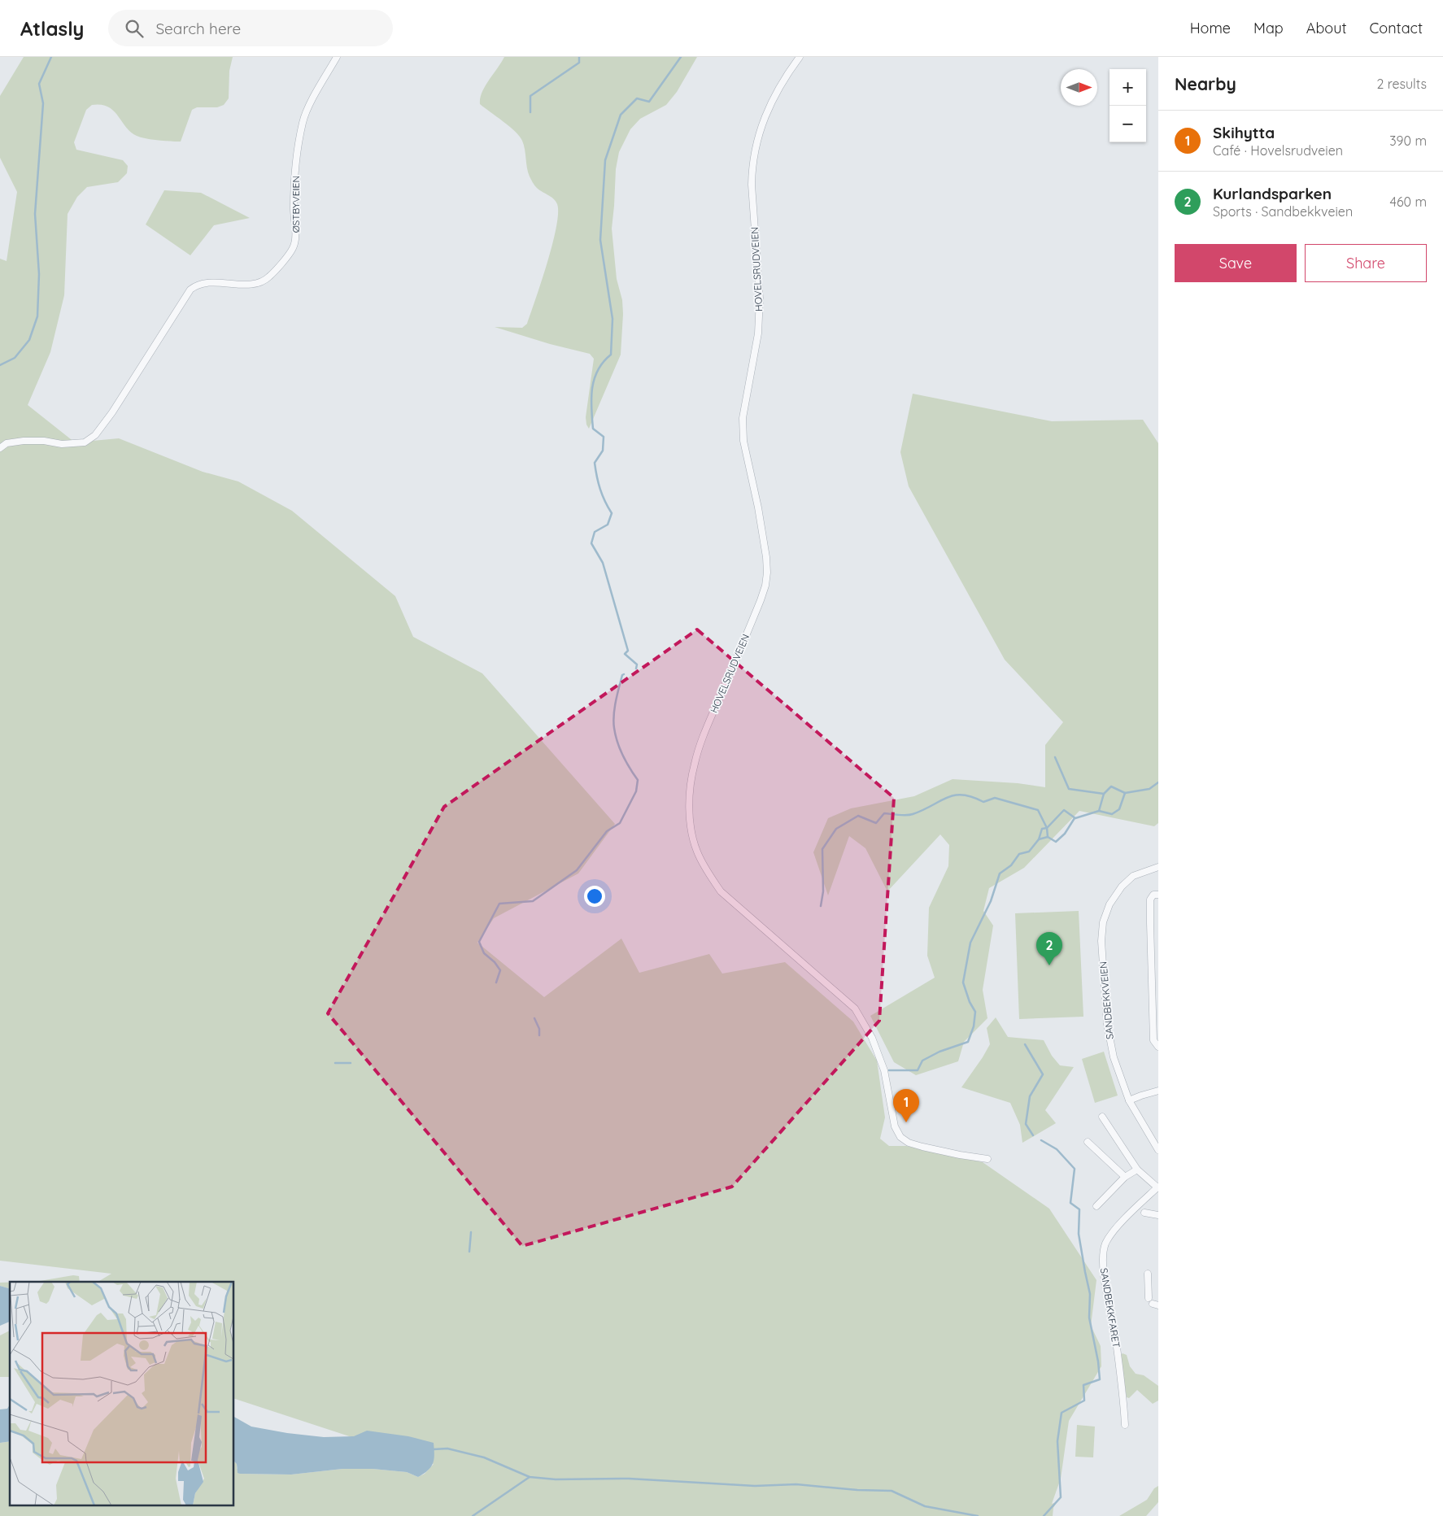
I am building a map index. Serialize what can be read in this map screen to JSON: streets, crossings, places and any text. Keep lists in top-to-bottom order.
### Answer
{
  "streets": {
    "street": [
      "ØSTBYVEIEN",
      "HOVELSRUDVEIEN",
      "SANDBEKKVEIEN",
      "SANDBEKKFARET"
    ]
  },
  "north": "right",
  "page": {
    "header": "Atlasly",
    "search": "Search here",
    "nav": [
      "Home",
      "Map",
      "About",
      "Contact"
    ],
    "heading": ["Nearby", "2 results"],
    "map_buttons": ["+", "−"],
    "list": [
      {
        "mark": "1",
        "name": "Skihytta",
        "note": "Café · Hovelsrudveien",
        "value": "390 m"
      },
      {
        "mark": "2",
        "name": "Kurlandsparken",
        "note": "Sports · Sandbekkveien",
        "value": "460 m"
      }
    ],
    "buttons": ["Save", "Share"],
    "pins": ["2", "1"]
  }
}
